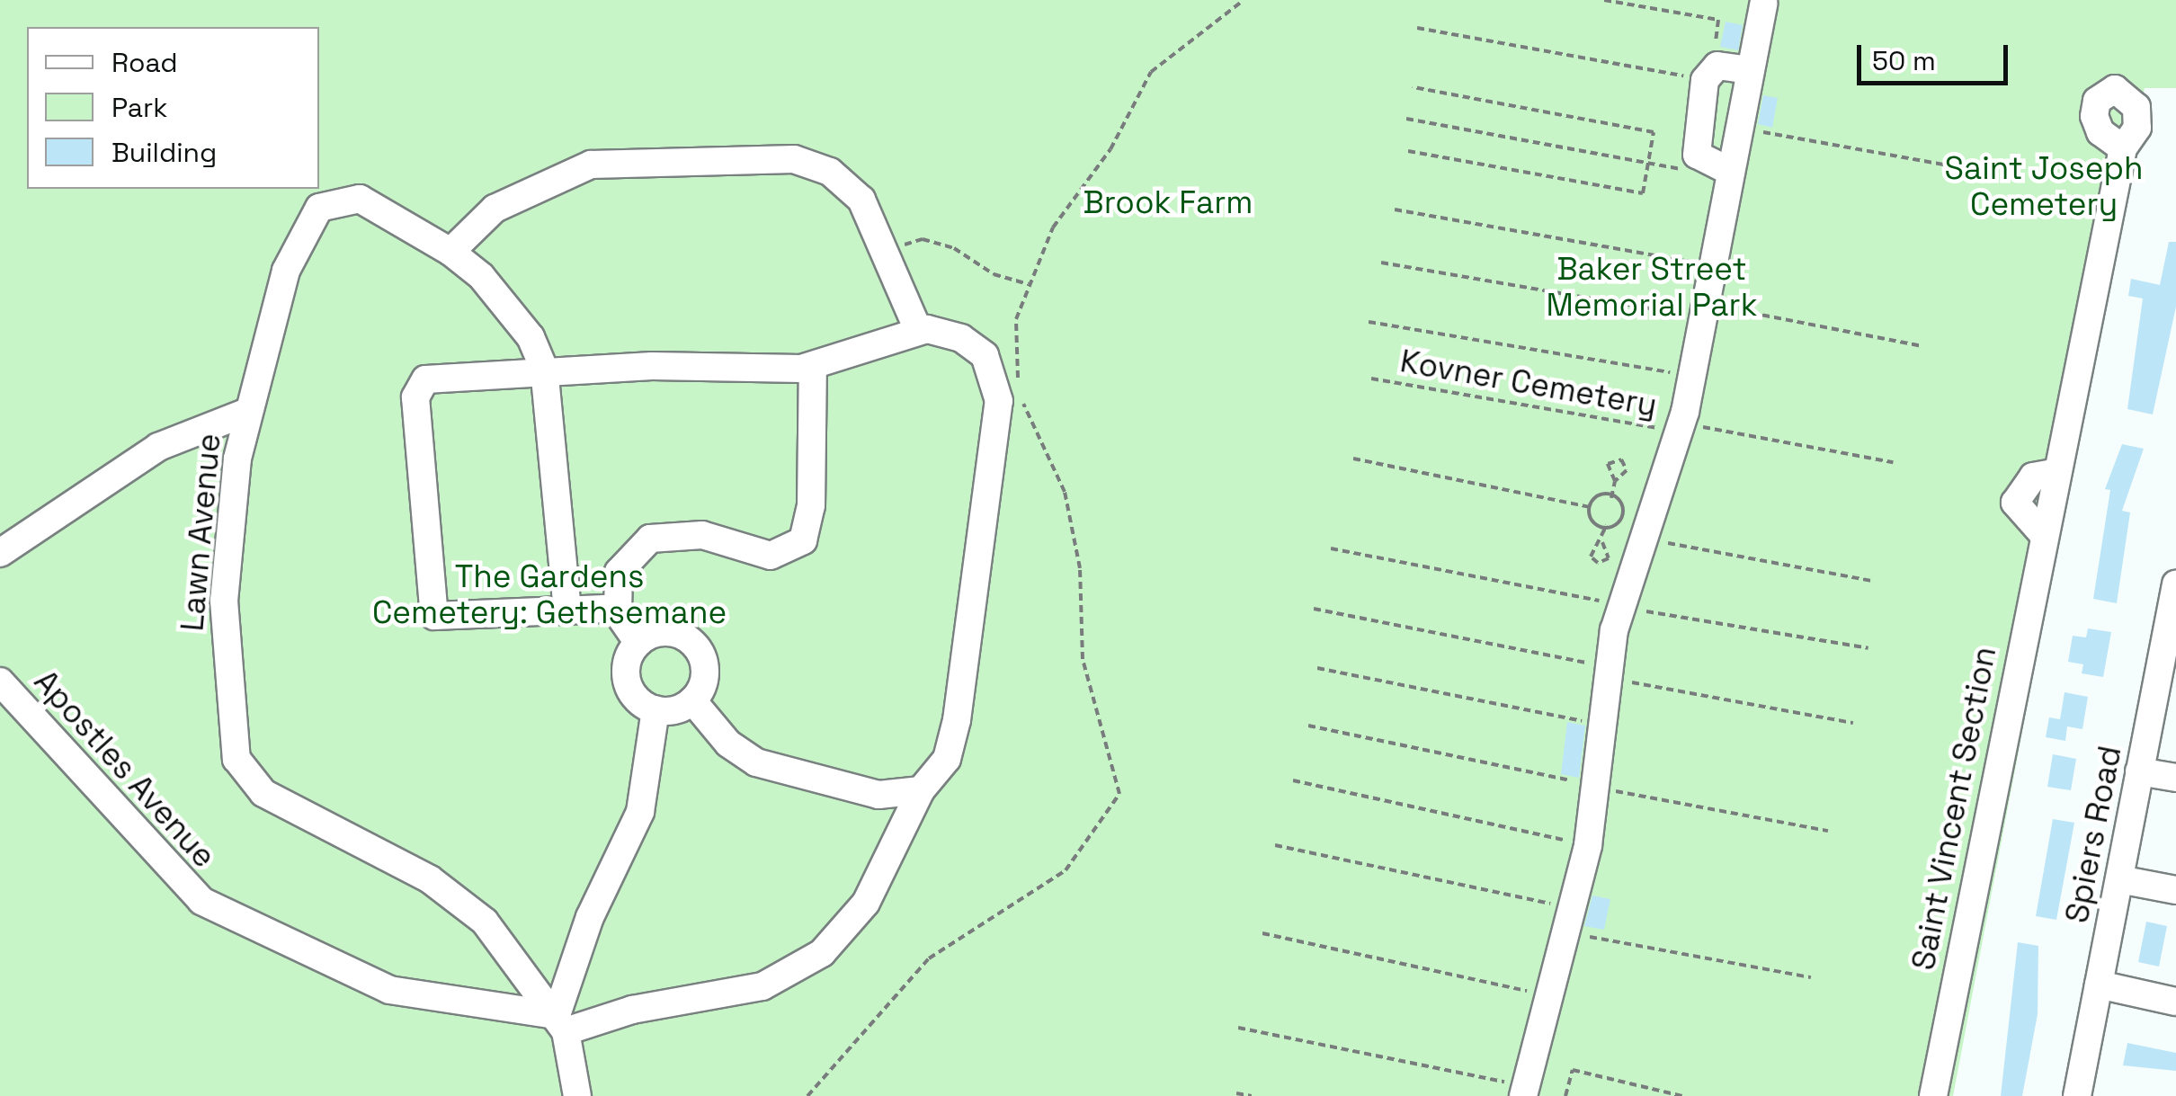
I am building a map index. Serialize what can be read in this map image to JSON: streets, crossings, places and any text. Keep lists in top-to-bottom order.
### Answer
{
  "streets": {
    "street": [
      "Lawn Avenue",
      "Apostles Avenue",
      "Saint Vincent Section",
      "Spiers Road"
    ],
    "path": ["Kovner Cemetery"]
  },
  "crossings": [
    ["Lawn Avenue", "Apostles Avenue"]
  ],
  "parks": [
    "Saint Joseph Cemetery",
    "Brook Farm",
    "Baker Street Memorial Park",
    "The Gardens Cemetery: Gethsemane"
  ],
  "legend": ["Road", "Park", "Building"],
  "scale_bar": "50 m"
}
